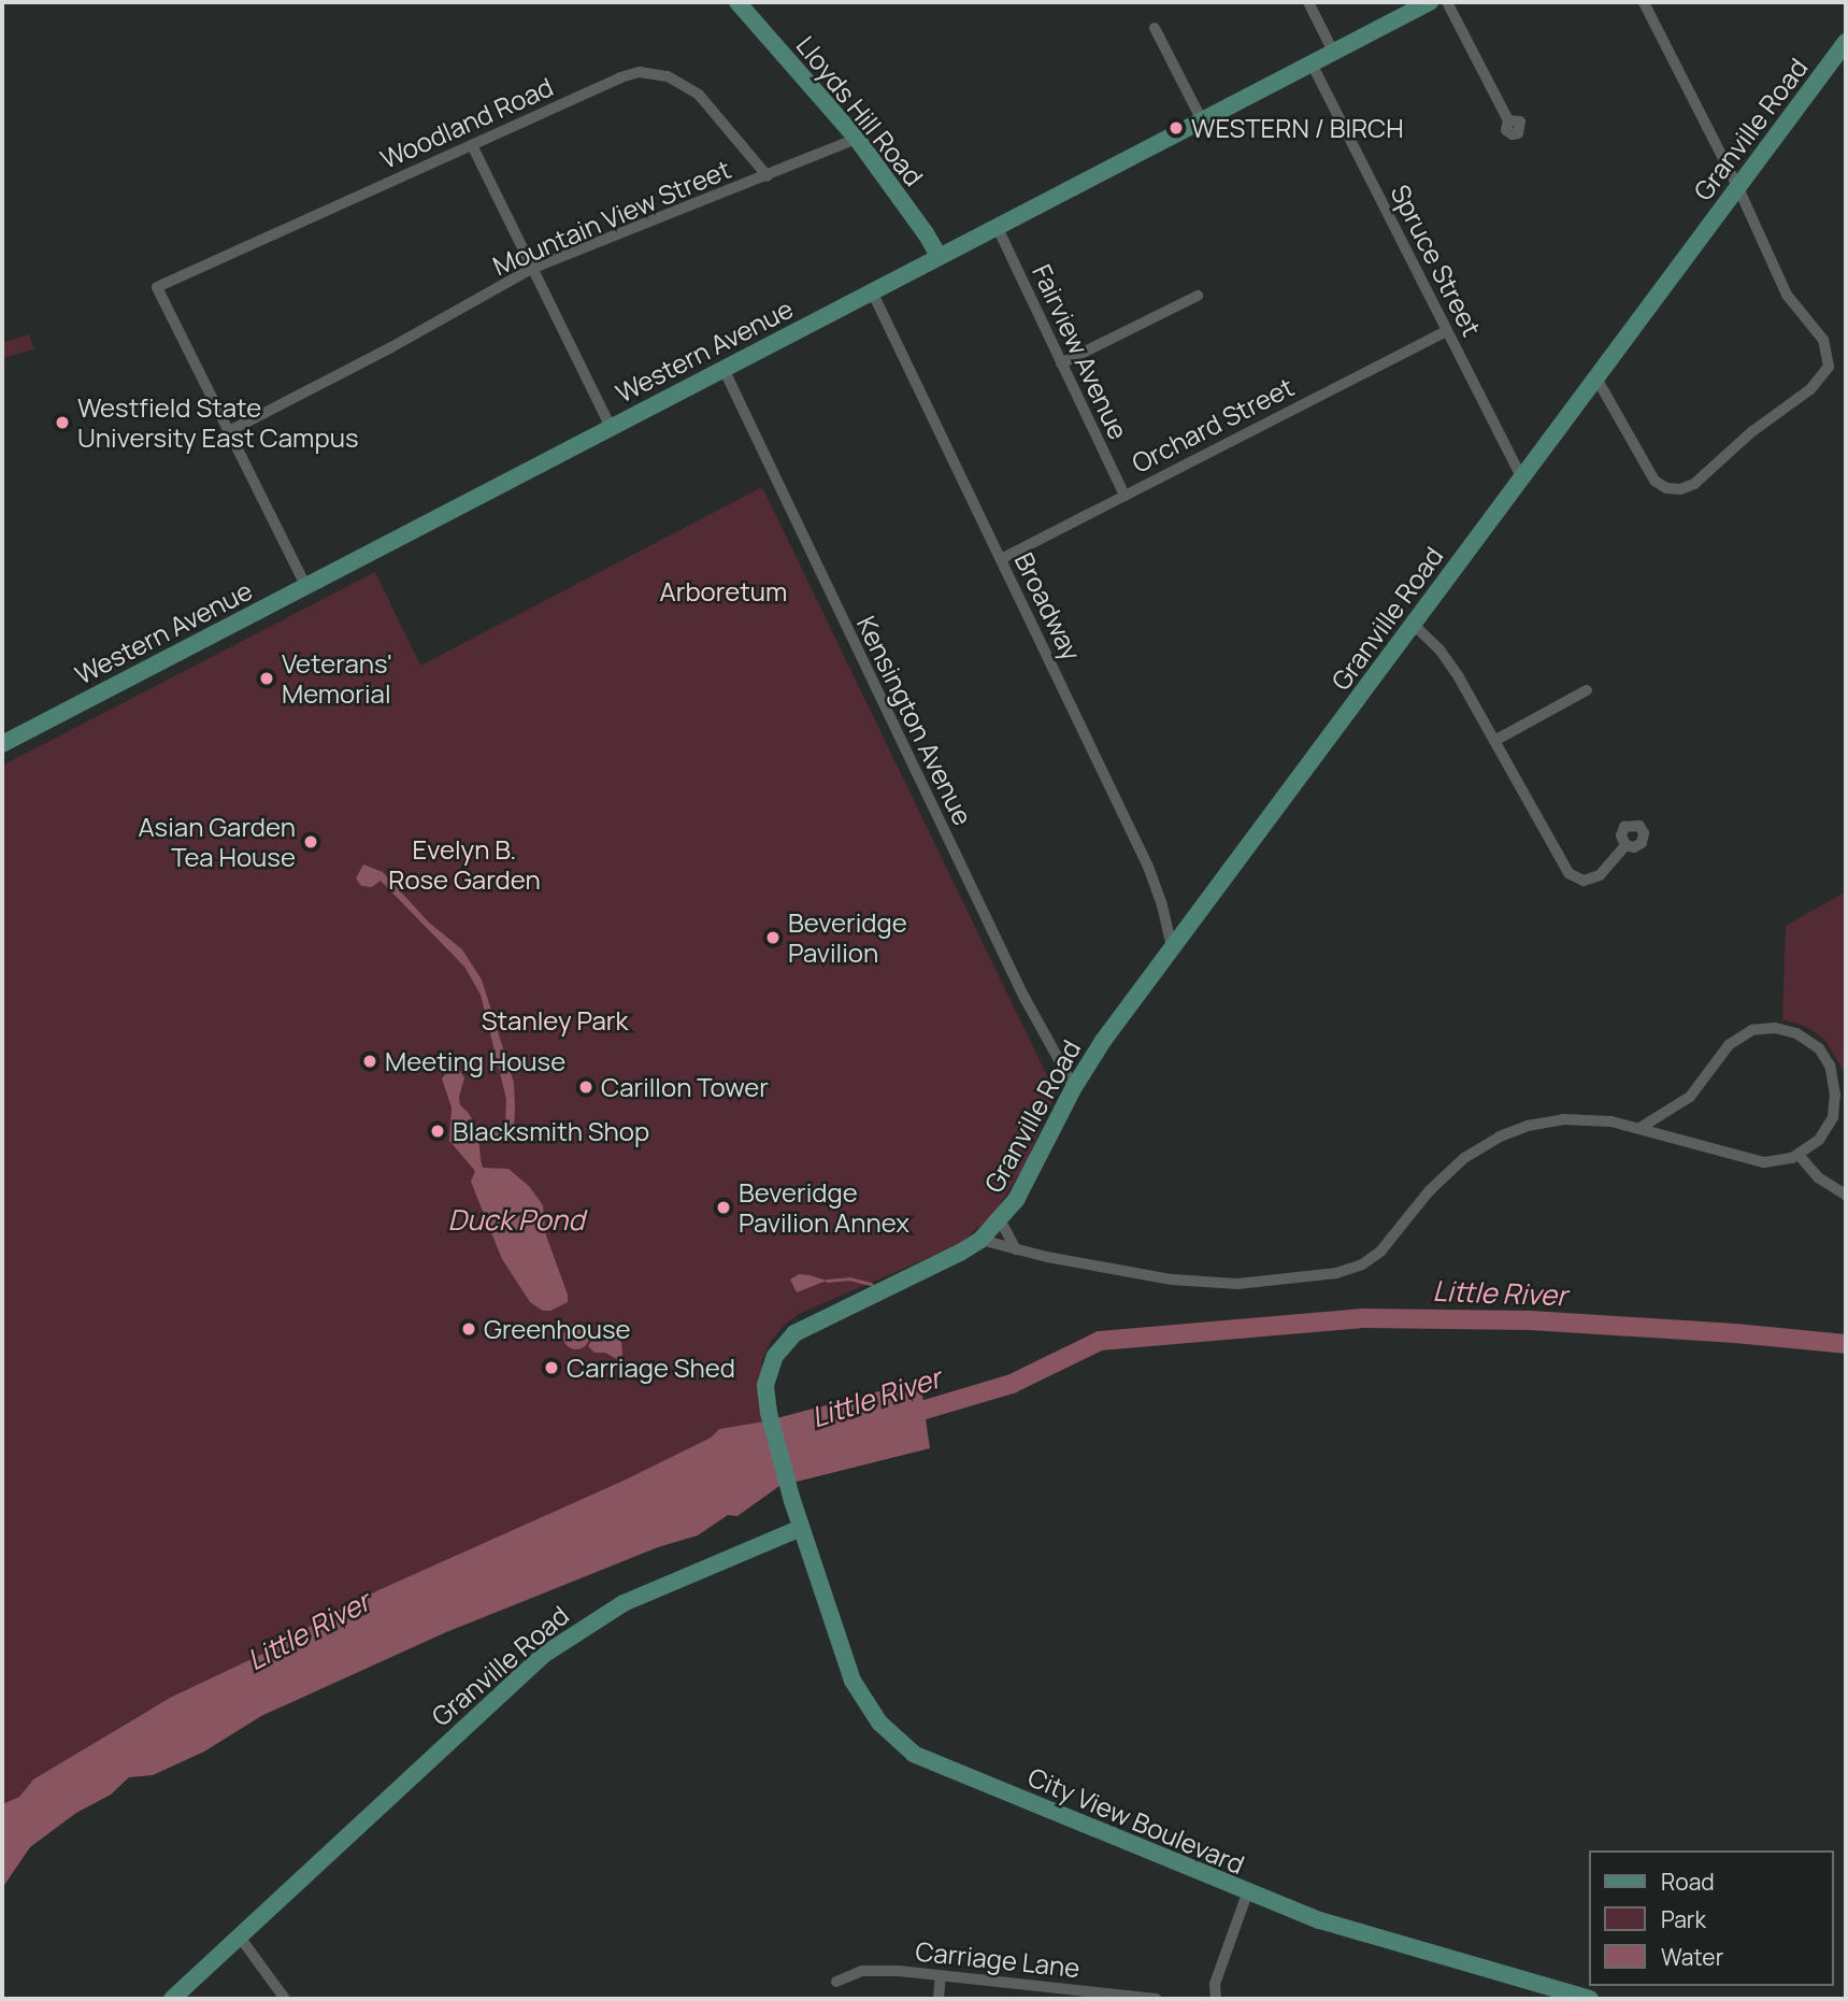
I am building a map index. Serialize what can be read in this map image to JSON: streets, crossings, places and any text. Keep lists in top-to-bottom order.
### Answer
{
  "streets": {
    "street": [
      "Lloyds Hill Road",
      "Woodland Road",
      "Granville Road",
      "Mountain View Street",
      "Spruce Street",
      "Western Avenue",
      "Fairview Avenue",
      "Orchard Street",
      "Broadway",
      "Kensington Avenue",
      "City View Boulevard",
      "Carriage Lane"
    ]
  },
  "crossings": [
    ["Lloyds Hill Road", "Mountain View Street"],
    ["Lloyds Hill Road", "Western Avenue"],
    ["Woodland Road", "Mountain View Street"],
    ["Granville Road", "Spruce Street"],
    ["Granville Road", "Broadway"],
    ["Granville Road", "Kensington Avenue"],
    ["Granville Road", "City View Boulevard"],
    ["Spruce Street", "Western Avenue"],
    ["Spruce Street", "Orchard Street"],
    ["Western Avenue", "Fairview Avenue"],
    ["Western Avenue", "Broadway"],
    ["Western Avenue", "Kensington Avenue"],
    ["Fairview Avenue", "Orchard Street"],
    ["Orchard Street", "Broadway"]
  ],
  "water": ["Duck Pond", "Little River"],
  "parks": ["Arboretum", "Evelyn B. Rose Garden", "Stanley Park"],
  "places": [
    "WESTERN / BIRCH",
    "Westfield State University East Campus",
    "Veterans' Memorial",
    "Asian Garden Tea House",
    "Beveridge Pavilion",
    "Meeting House",
    "Carillon Tower",
    "Blacksmith Shop",
    "Beveridge Pavilion Annex",
    "Greenhouse",
    "Carriage Shed"
  ],
  "legend": ["Road", "Park", "Water"]
}
